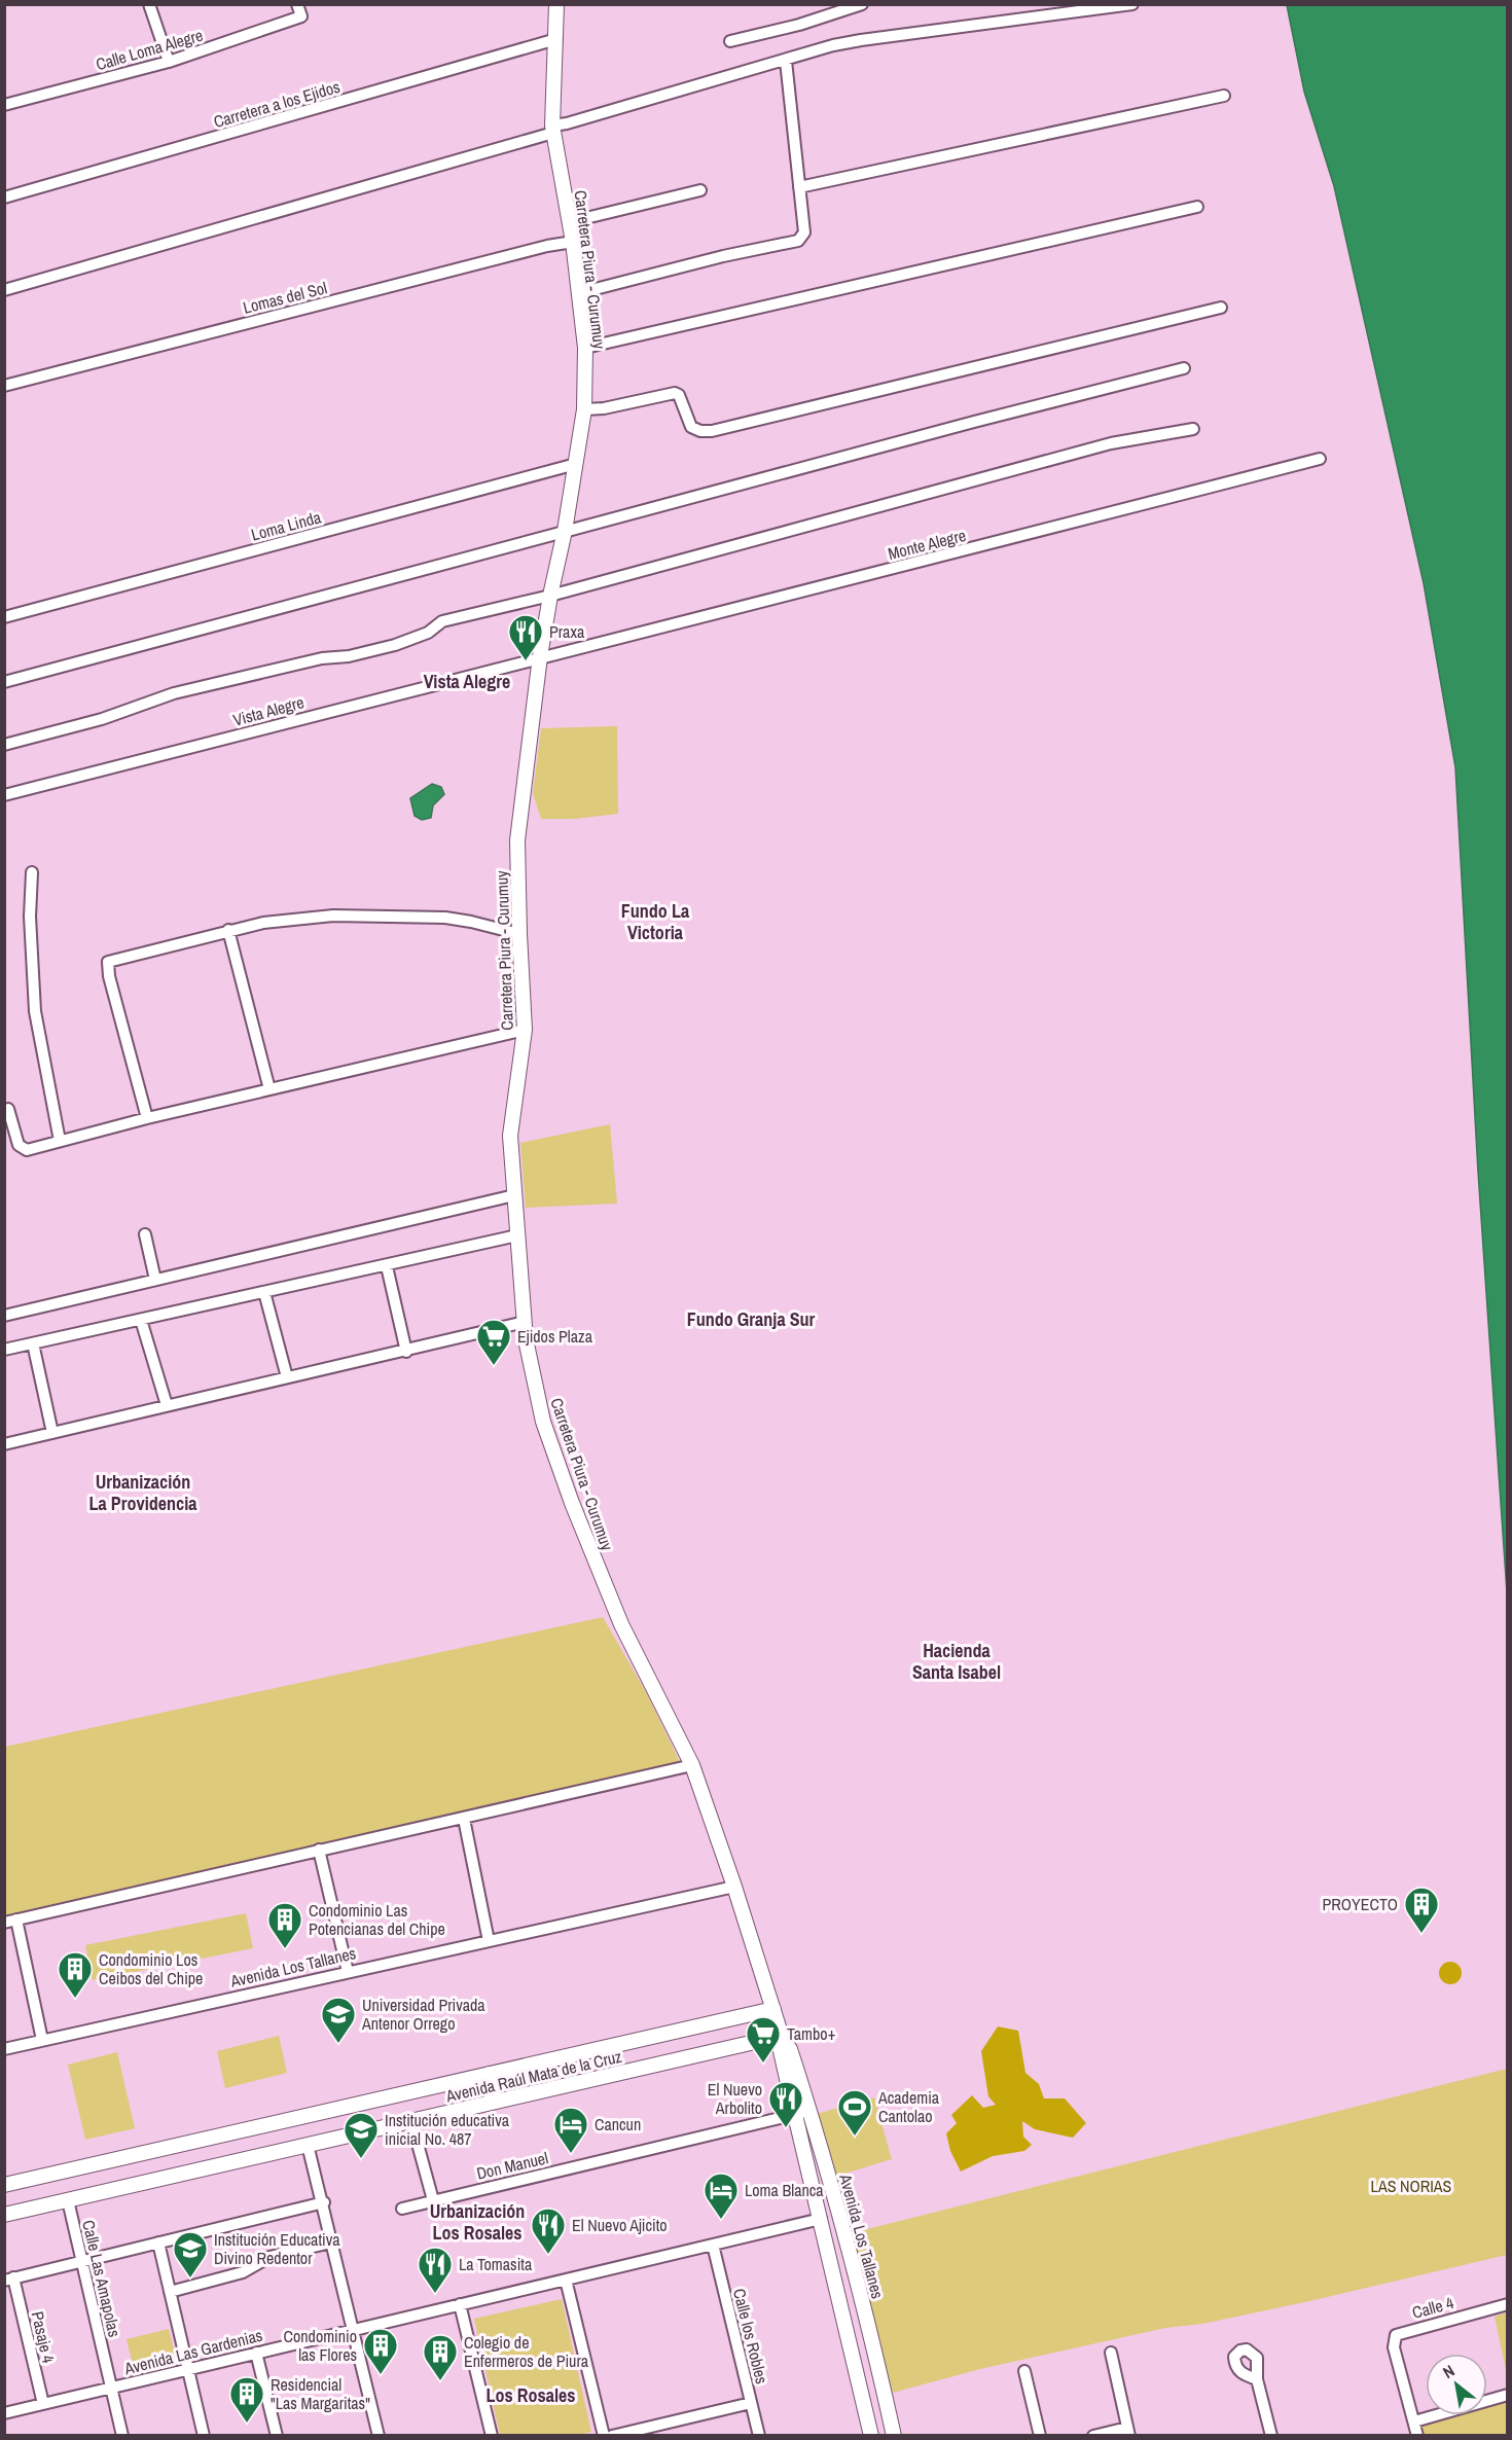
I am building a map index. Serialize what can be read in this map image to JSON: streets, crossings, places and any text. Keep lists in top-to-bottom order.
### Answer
{
  "streets": {
    "main road": ["Carretera Piura - Curumuy", "Avenida Los Tallanes", "Avenida Raúl Mata de la Cruz"],
    "street": [
      "Calle Loma Alegre",
      "Carretera a los Ejidos",
      "Lomas del Sol",
      "Loma Linda",
      "Monte Alegre",
      "Vista Alegre",
      "Don Manuel",
      "Calle Las Amapolas",
      "Calle 4",
      "Calle los Robles",
      "Pasaje 4",
      "Avenida Las Gardenias"
    ]
  },
  "crossings": [
    ["Carretera a los Ejidos", "Carretera Piura - Curumuy"],
    ["Carretera Piura - Curumuy", "Lomas del Sol"],
    ["Carretera Piura - Curumuy", "Loma Linda"],
    ["Carretera Piura - Curumuy", "Monte Alegre"],
    ["Carretera Piura - Curumuy", "Vista Alegre"],
    ["Carretera Piura - Curumuy", "Avenida Los Tallanes"],
    ["Carretera Piura - Curumuy", "Avenida Raúl Mata de la Cruz"],
    ["Monte Alegre", "Vista Alegre"],
    ["Avenida Los Tallanes", "Avenida Raúl Mata de la Cruz"],
    ["Avenida Los Tallanes", "Don Manuel"],
    ["Avenida Los Tallanes", "Avenida Las Gardenias"],
    ["Avenida Raúl Mata de la Cruz", "Calle Las Amapolas"],
    ["Calle Las Amapolas", "Avenida Las Gardenias"],
    ["Calle los Robles", "Avenida Las Gardenias"],
    ["Pasaje 4", "Avenida Las Gardenias"]
  ],
  "districts": [
    "Vista Alegre",
    "Fundo La Victoria",
    "Fundo Granja Sur",
    "Urbanización La Providencia",
    "Hacienda Santa Isabel",
    "Urbanización Los Rosales",
    "Los Rosales"
  ],
  "parks": ["LAS NORIAS"],
  "places": {
    "restaurant": [
      "Praxa",
      "El Nuevo Arbolito",
      "El Nuevo Ajicito",
      "La Tomasita"
    ],
    "supermarket": ["Ejidos Plaza", "Tambo+"],
    "building": [
      "PROYECTO",
      "Condominio Las Potencianas del Chipe",
      "Condominio Los Ceibos del Chipe",
      "Condominio las Flores",
      "Colegio de Enfermeros de Piura",
      "Residencial \"Las Margaritas\""
    ],
    "school or university": ["Universidad Privada Antenor Orrego", "Institución educativa inicial No. 487", "Institución Educativa Divino Redentor"],
    "sports": ["Academia Cantolao"],
    "hotel": ["Cancun", "Loma Blanca"]
  },
  "north": "top left"
}
